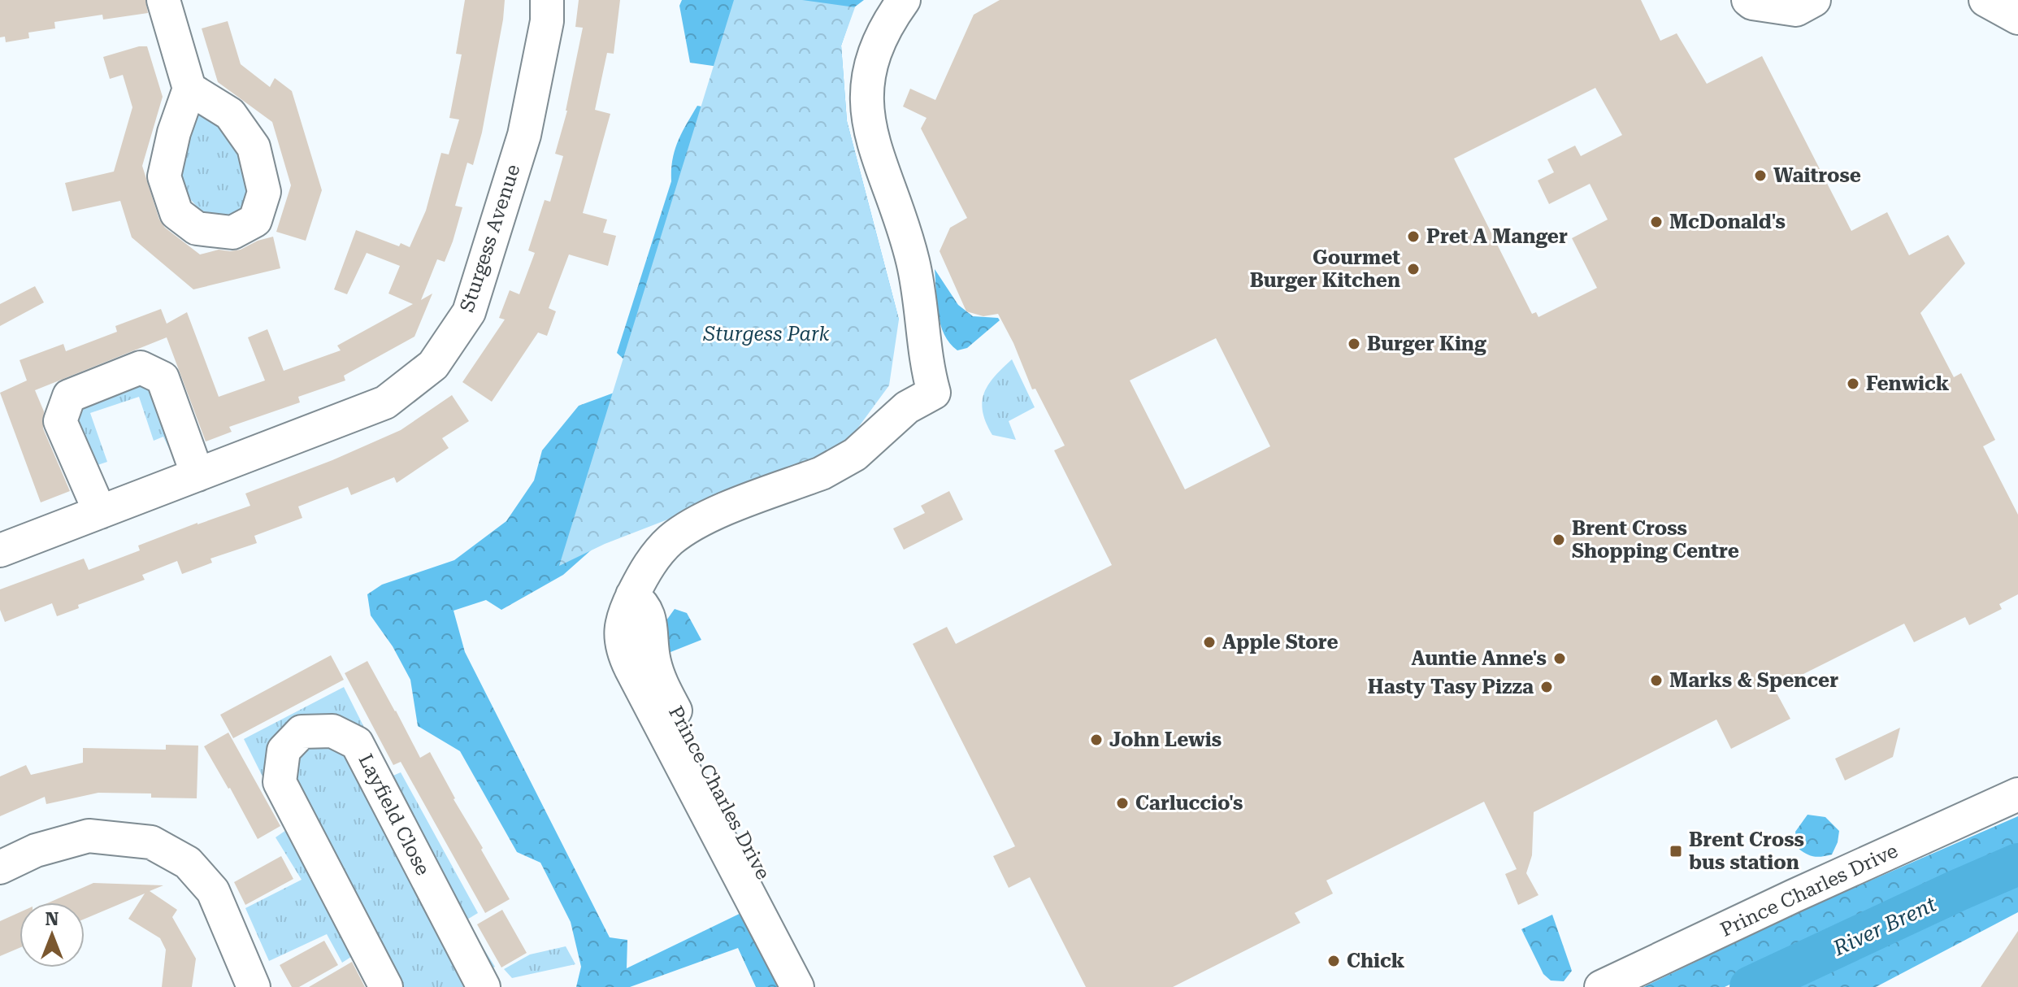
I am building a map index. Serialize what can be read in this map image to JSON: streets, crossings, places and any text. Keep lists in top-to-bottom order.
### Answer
{
  "streets": {
    "street": ["Sturgess Avenue", "Prince Charles Drive", "Layfield Close"]
  },
  "water": ["River Brent"],
  "parks": ["Sturgess Park"],
  "places": {
    "other": [
      "Waitrose",
      "McDonald's",
      "Pret A Manger",
      "Gourmet Burger Kitchen",
      "Burger King",
      "Fenwick",
      "Brent Cross Shopping Centre",
      "Apple Store",
      "Auntie Anne's",
      "Marks & Spencer",
      "Hasty Tasy Pizza",
      "John Lewis",
      "Carluccio's",
      "Chick"
    ],
    "transit": ["Brent Cross bus station"]
  },
  "north": "top"
}
